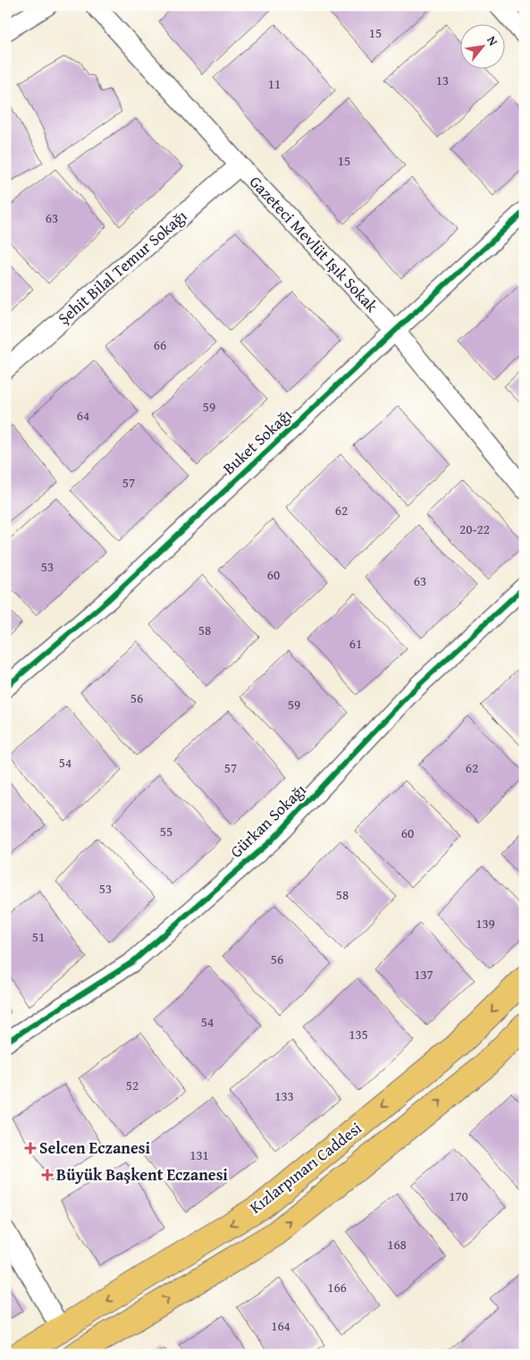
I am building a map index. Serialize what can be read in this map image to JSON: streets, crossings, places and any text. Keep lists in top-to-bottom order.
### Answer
{
  "streets": {
    "main road": ["Kızlarpınarı Caddesi"],
    "street": [
      "Gazeteci Mevlüt Işık Sokak",
      "Şehit Bilal Temur Sokağı",
      "Buket Sokağı",
      "Gürkan Sokağı"
    ]
  },
  "crossings": [
    ["Gazeteci Mevlüt Işık Sokak", "Şehit Bilal Temur Sokağı"],
    ["Gazeteci Mevlüt Işık Sokak", "Buket Sokağı"]
  ],
  "places": {
    "health": ["Selcen Eczanesi", "Büyük Başkent Eczanesi"]
  },
  "house_numbers": [
    "15",
    "13",
    "11",
    "15",
    "63",
    "66",
    "59",
    "64",
    "57",
    "62",
    "20-22",
    "53",
    "60",
    "63",
    "58",
    "61",
    "56",
    "59",
    "54",
    "57",
    "62",
    "55",
    "60",
    "53",
    "58",
    "139",
    "51",
    "56",
    "137",
    "54",
    "135",
    "52",
    "133",
    "131",
    "170",
    "168",
    "166",
    "164"
  ],
  "north": "top right"
}
